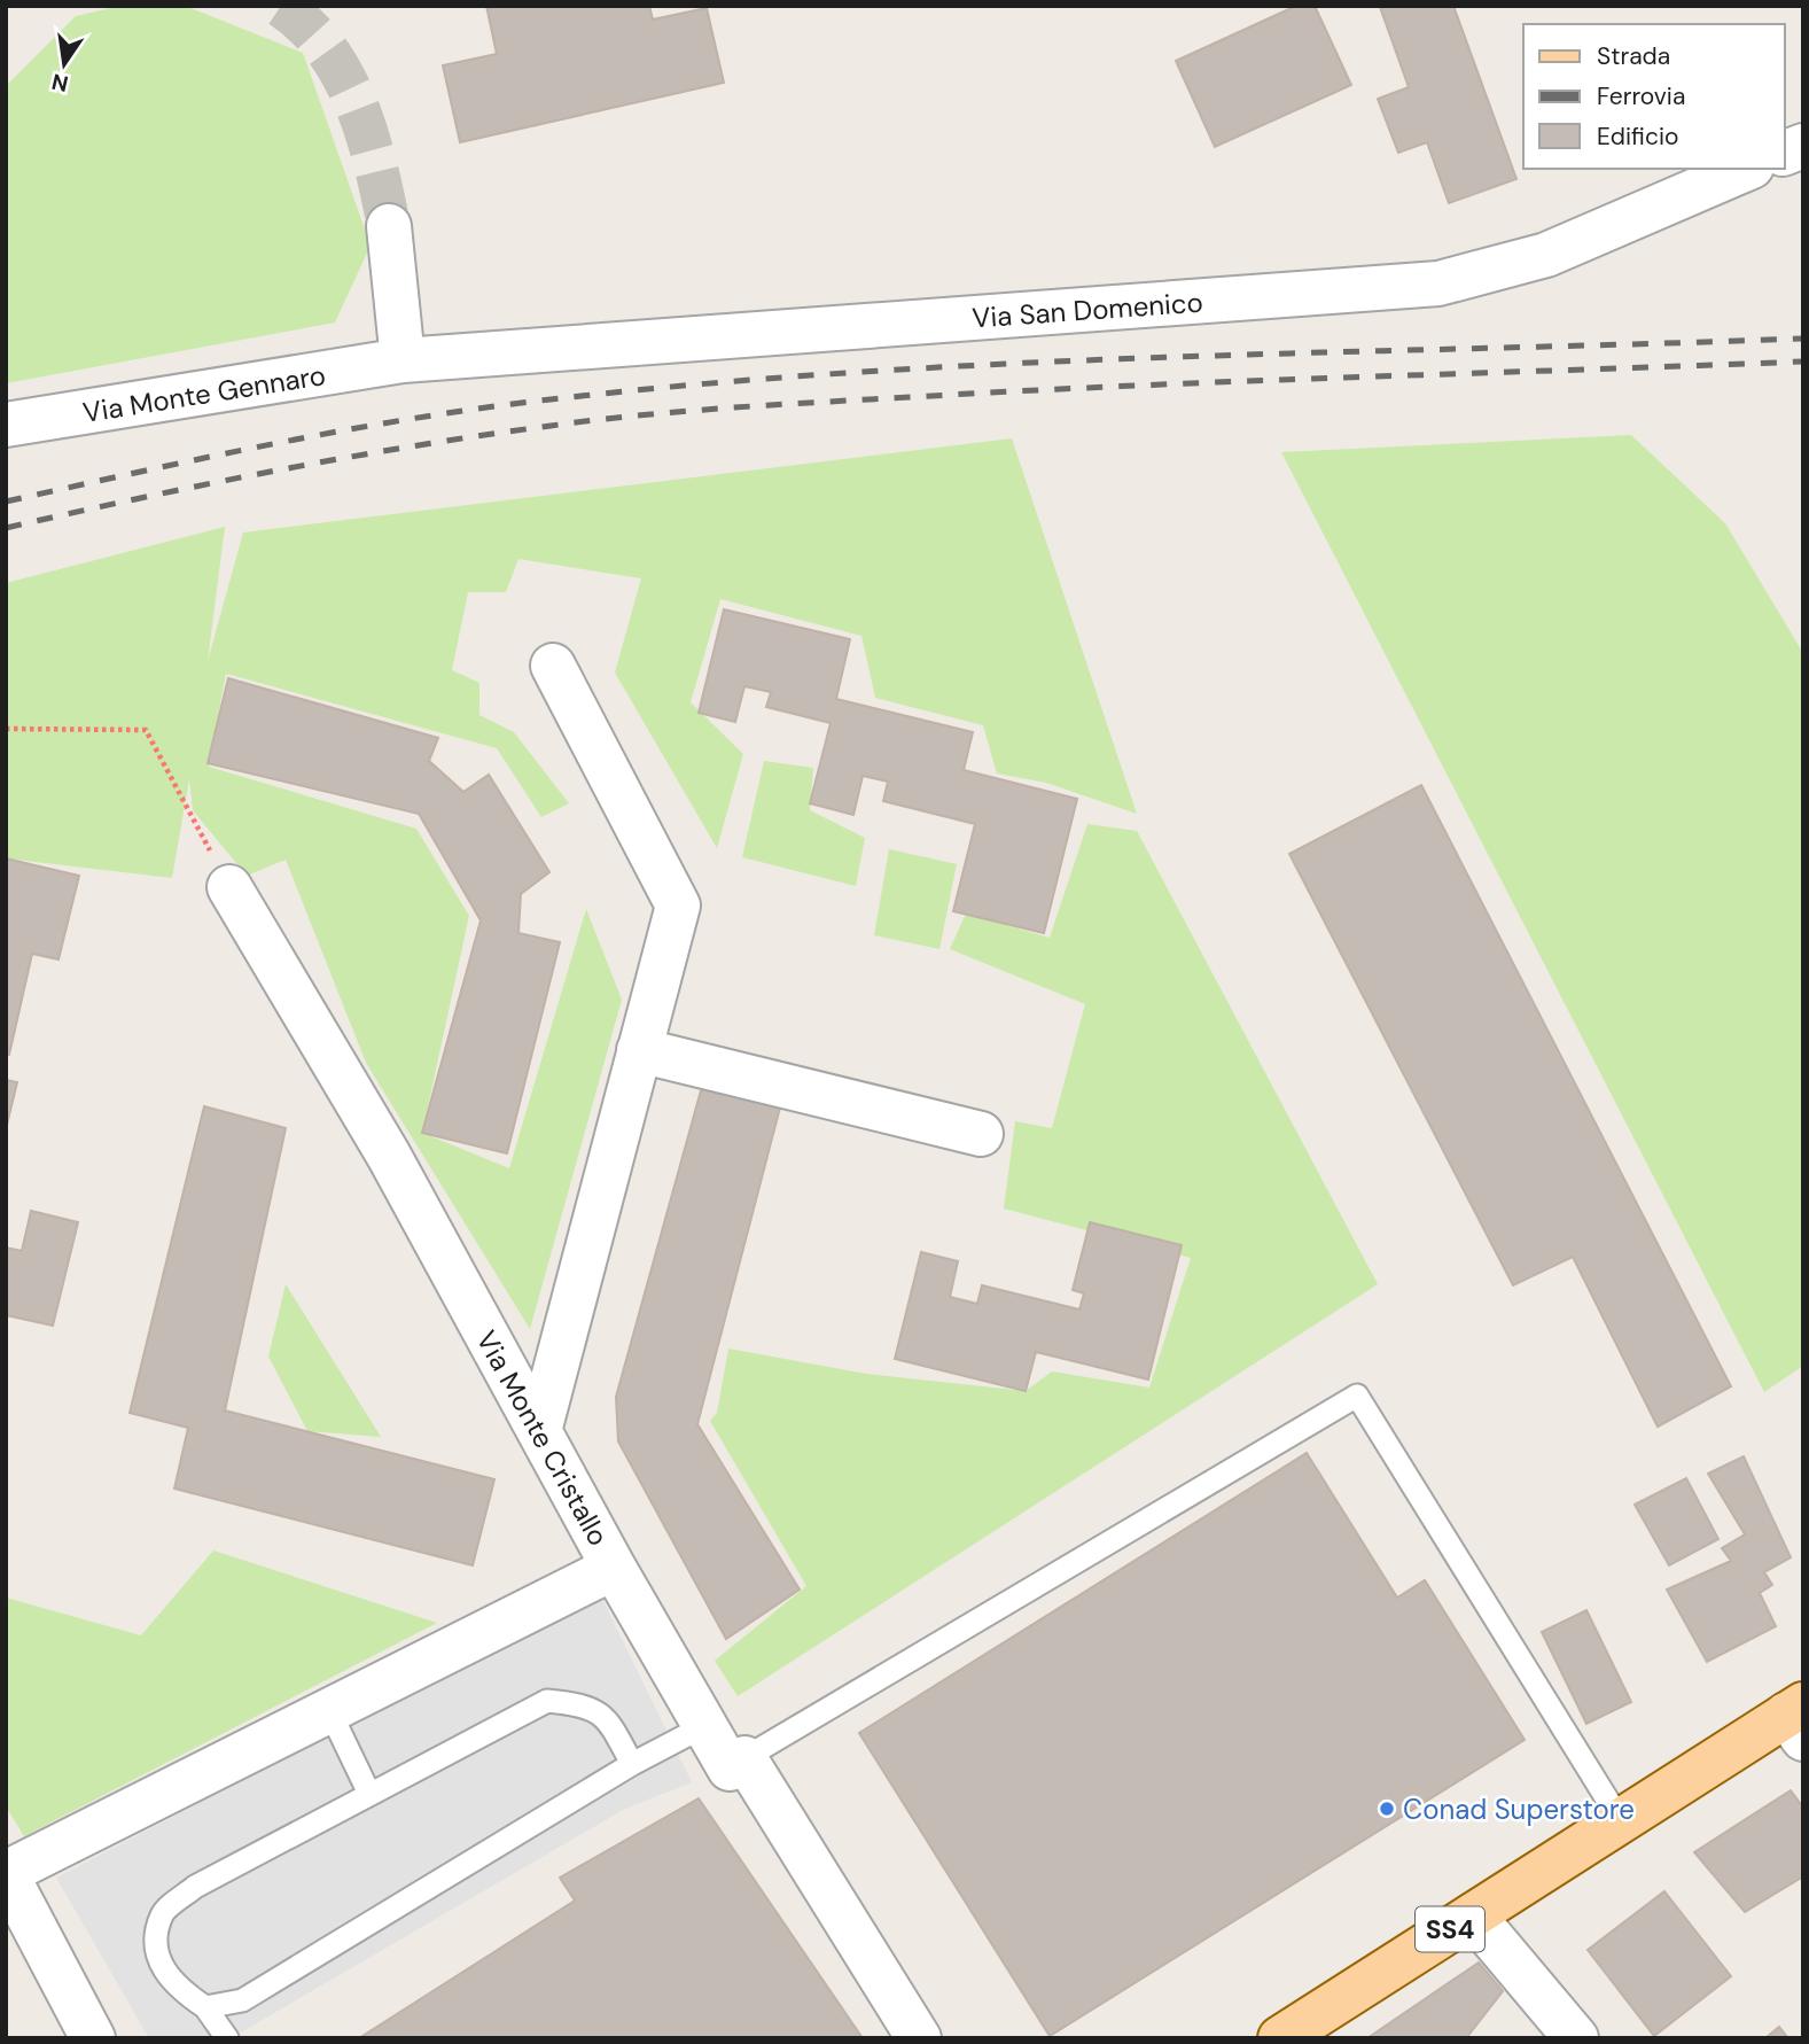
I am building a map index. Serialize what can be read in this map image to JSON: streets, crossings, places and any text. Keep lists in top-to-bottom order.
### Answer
{
  "streets": {
    "main road": ["SS4"],
    "street": ["Via San Domenico", "Via Monte Gennaro", "Via Monte Cristallo"]
  },
  "crossings": [
    ["Via San Domenico", "Via Monte Gennaro"]
  ],
  "places": ["Conad Superstore"],
  "legend": ["Strada", "Ferrovia", "Edificio"],
  "north": "bottom"
}
